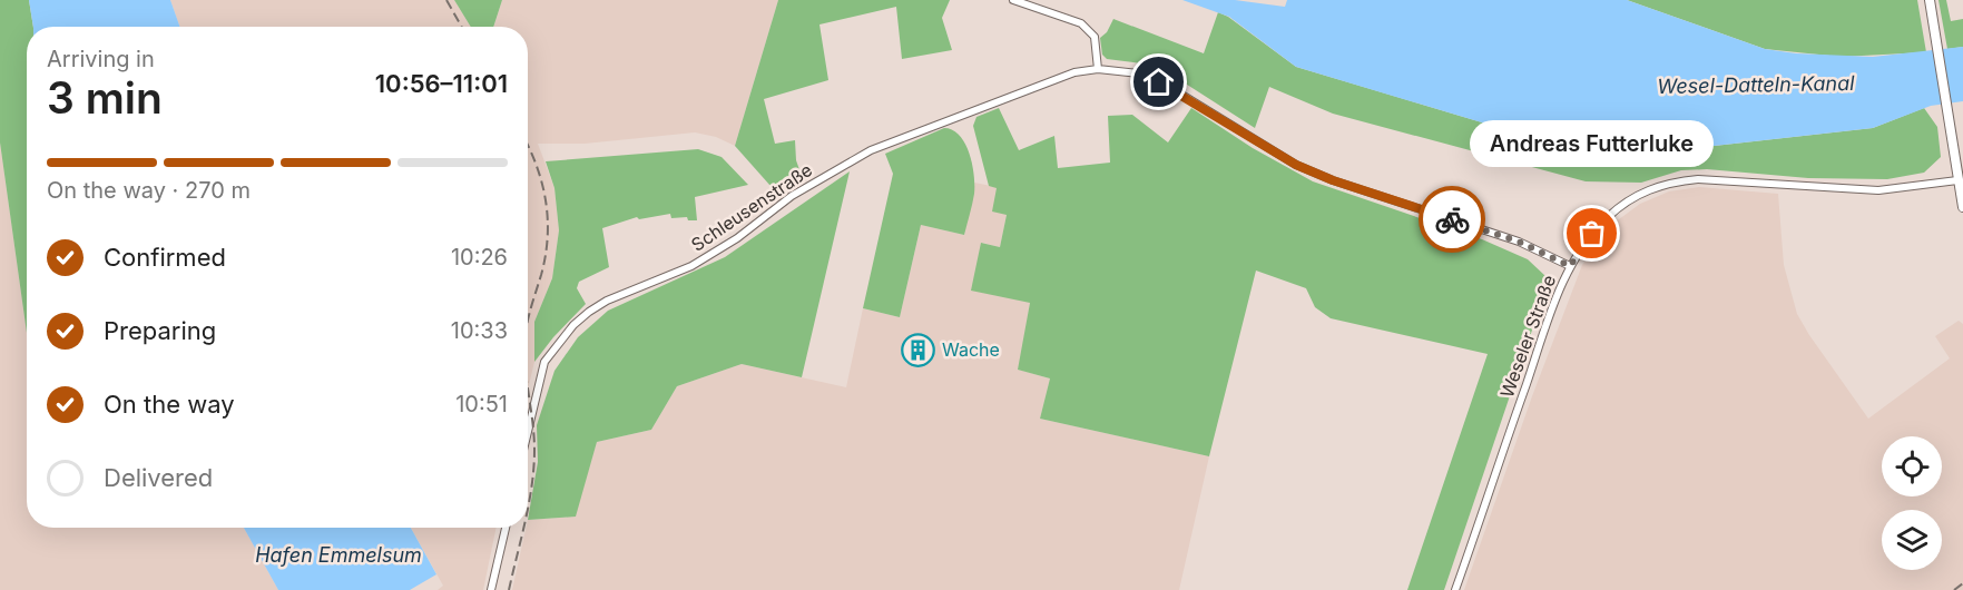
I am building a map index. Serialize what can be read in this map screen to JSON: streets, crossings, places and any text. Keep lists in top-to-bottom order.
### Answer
{
  "streets": {
    "street": ["Schleusenstraße", "Weseler Straße"]
  },
  "crossings": [
    ["Schleusenstraße", "Weseler Straße"]
  ],
  "water": ["Wesel-Datteln-Kanal", "Hafen Emmelsum"],
  "places": {
    "other": ["Andreas Futterluke"],
    "building": ["Wache"]
  },
  "page": {
    "heading": ["3 min", "Arriving in", "10:56–11:01"],
    "bubble": "Andreas Futterluke",
    "bar": "On the way · 270 m",
    "list": [
      ["Confirmed", "10:26"],
      ["Preparing", "10:33"],
      ["On the way", "10:51"],
      "Delivered"
    ]
  }
}
